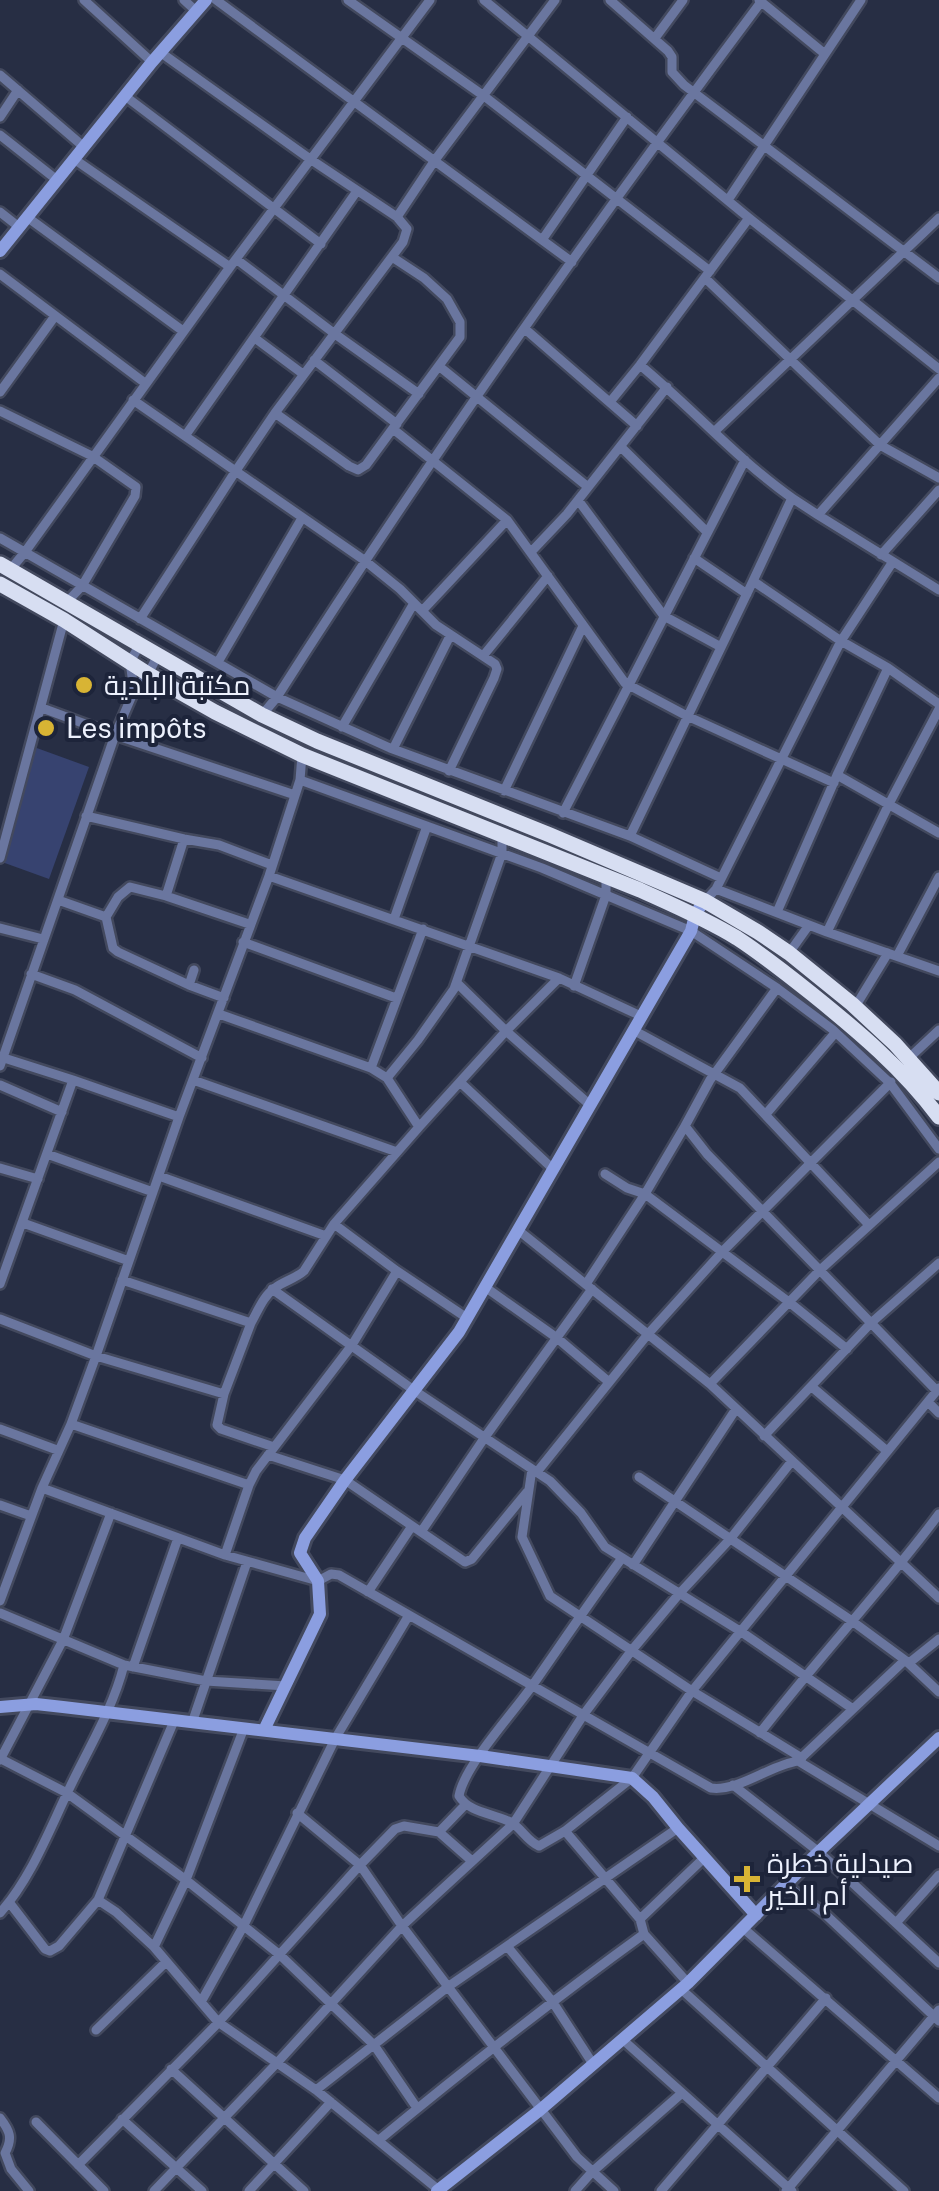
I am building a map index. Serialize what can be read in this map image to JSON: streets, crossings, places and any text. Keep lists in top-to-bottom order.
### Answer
{
  "places": {
    "other": ["مكتبة البلدية", "Les impôts"],
    "health": ["صيدلية خطرة أم الخير"]
  }
}
